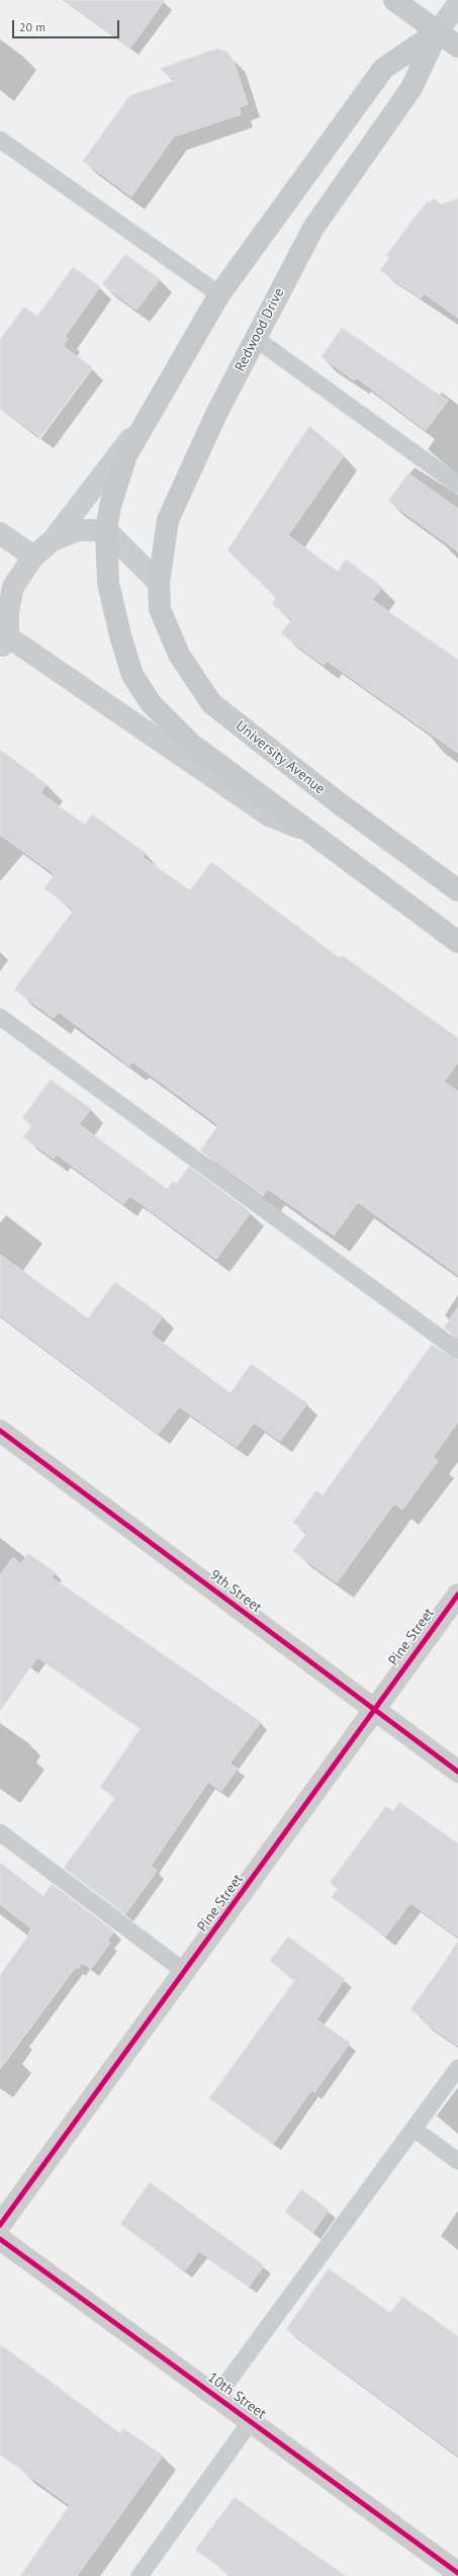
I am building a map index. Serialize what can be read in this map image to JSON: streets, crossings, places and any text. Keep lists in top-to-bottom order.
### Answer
{
  "streets": {
    "main road": ["Redwood Drive", "University Avenue"],
    "street": ["9th Street", "Pine Street", "10th Street"]
  },
  "crossings": [
    ["Redwood Drive", "University Avenue"],
    ["9th Street", "Pine Street"]
  ],
  "scale_bar": "20 m"
}
